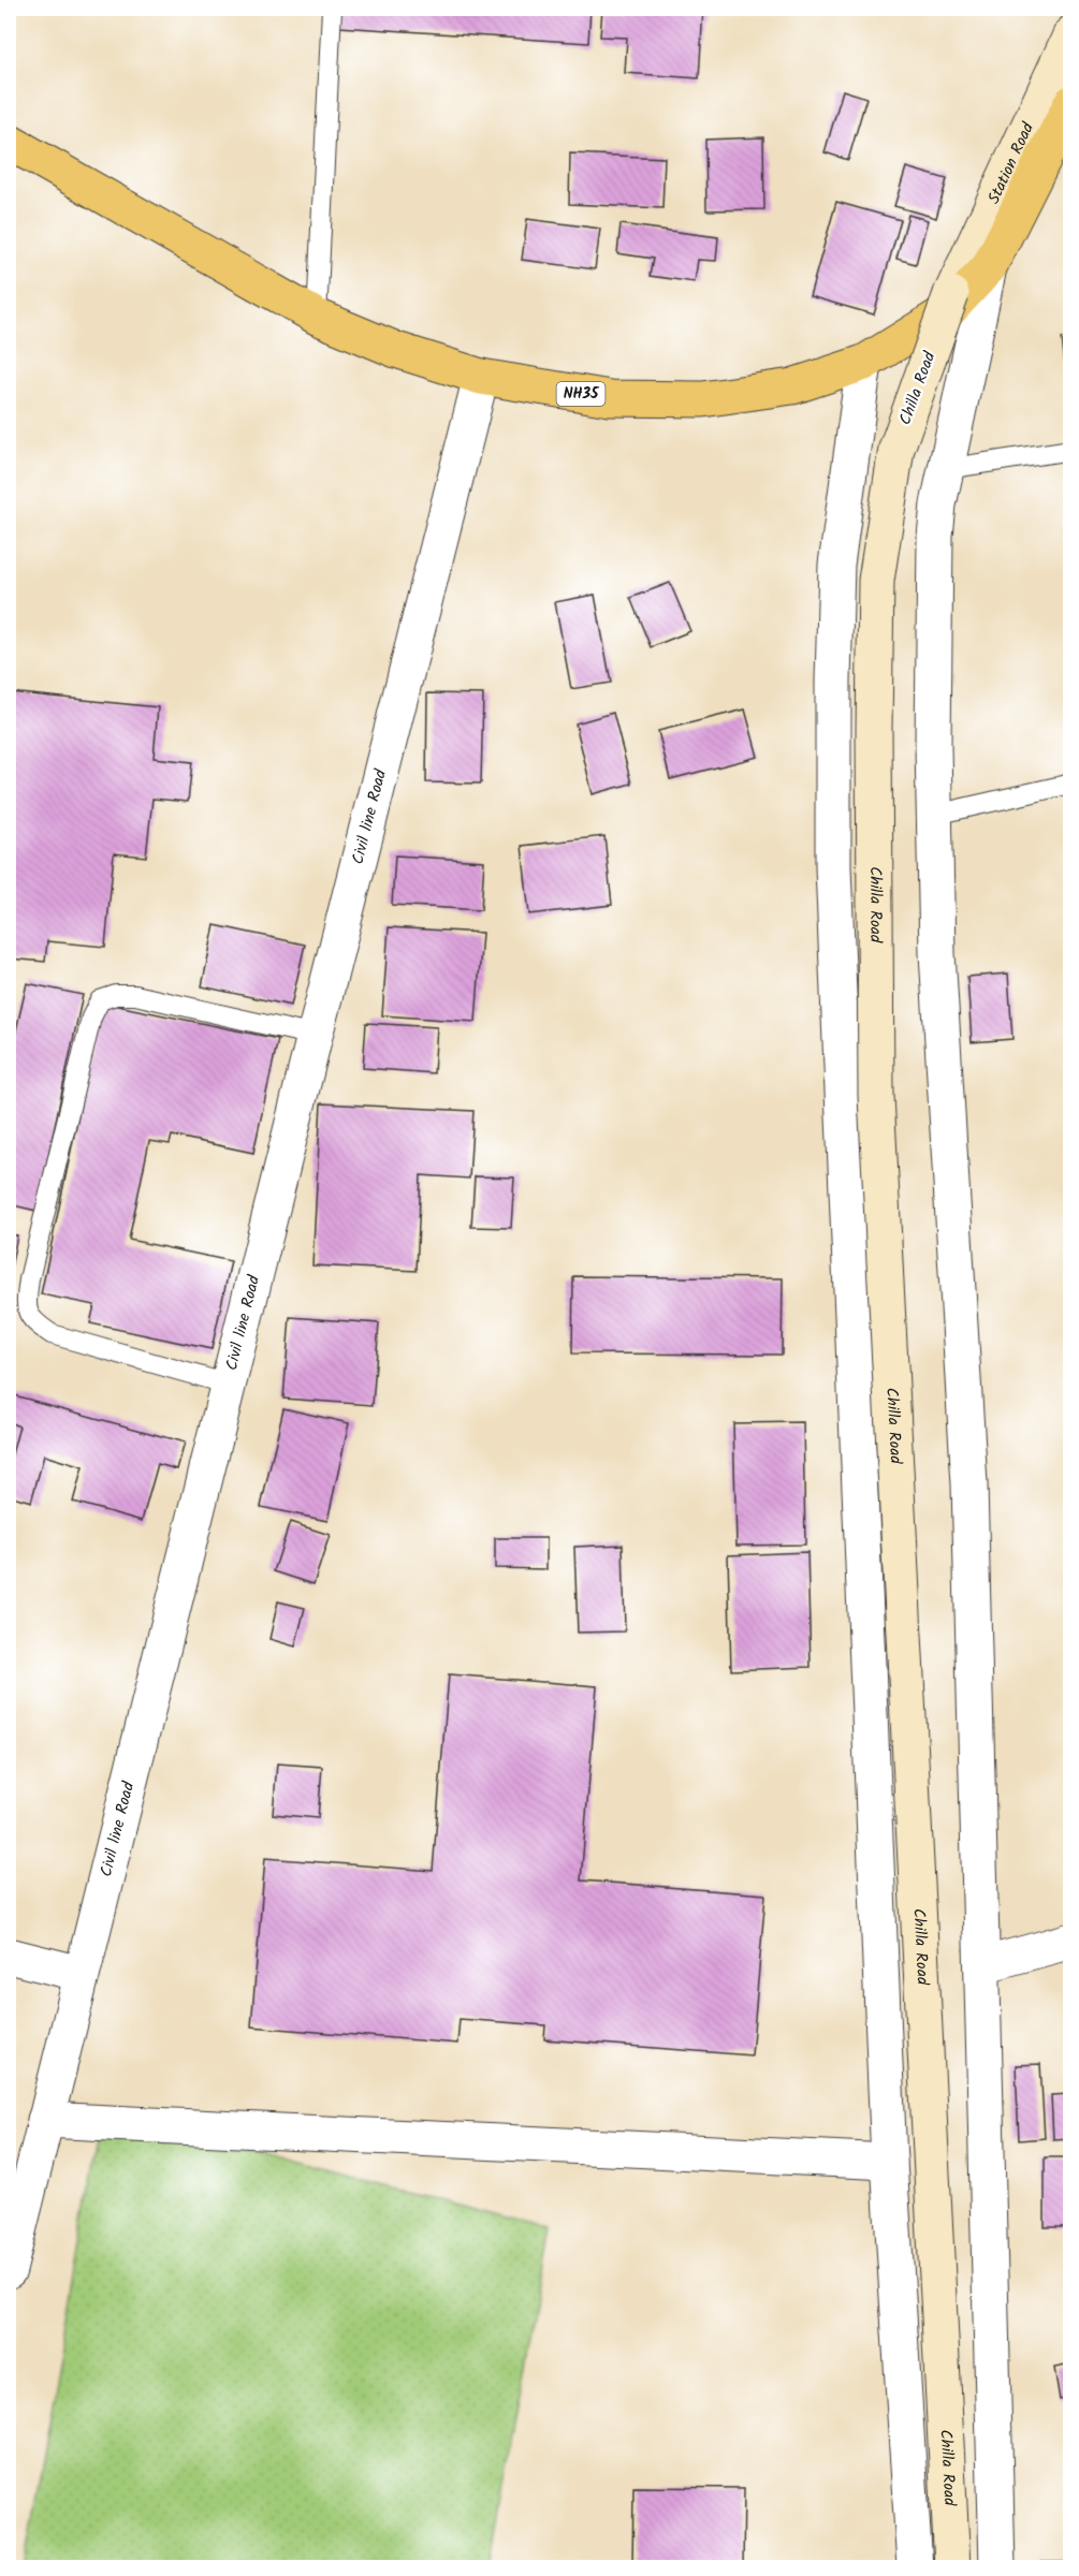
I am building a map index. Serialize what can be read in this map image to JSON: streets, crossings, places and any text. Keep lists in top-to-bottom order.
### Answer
{
  "streets": {
    "highway": ["NH35"],
    "main road": ["Station Road", "Chilla Road"],
    "street": ["Civil line Road"]
  },
  "crossings": [
    ["Station Road", "Chilla Road"],
    ["NH35", "Civil line Road"]
  ]
}
